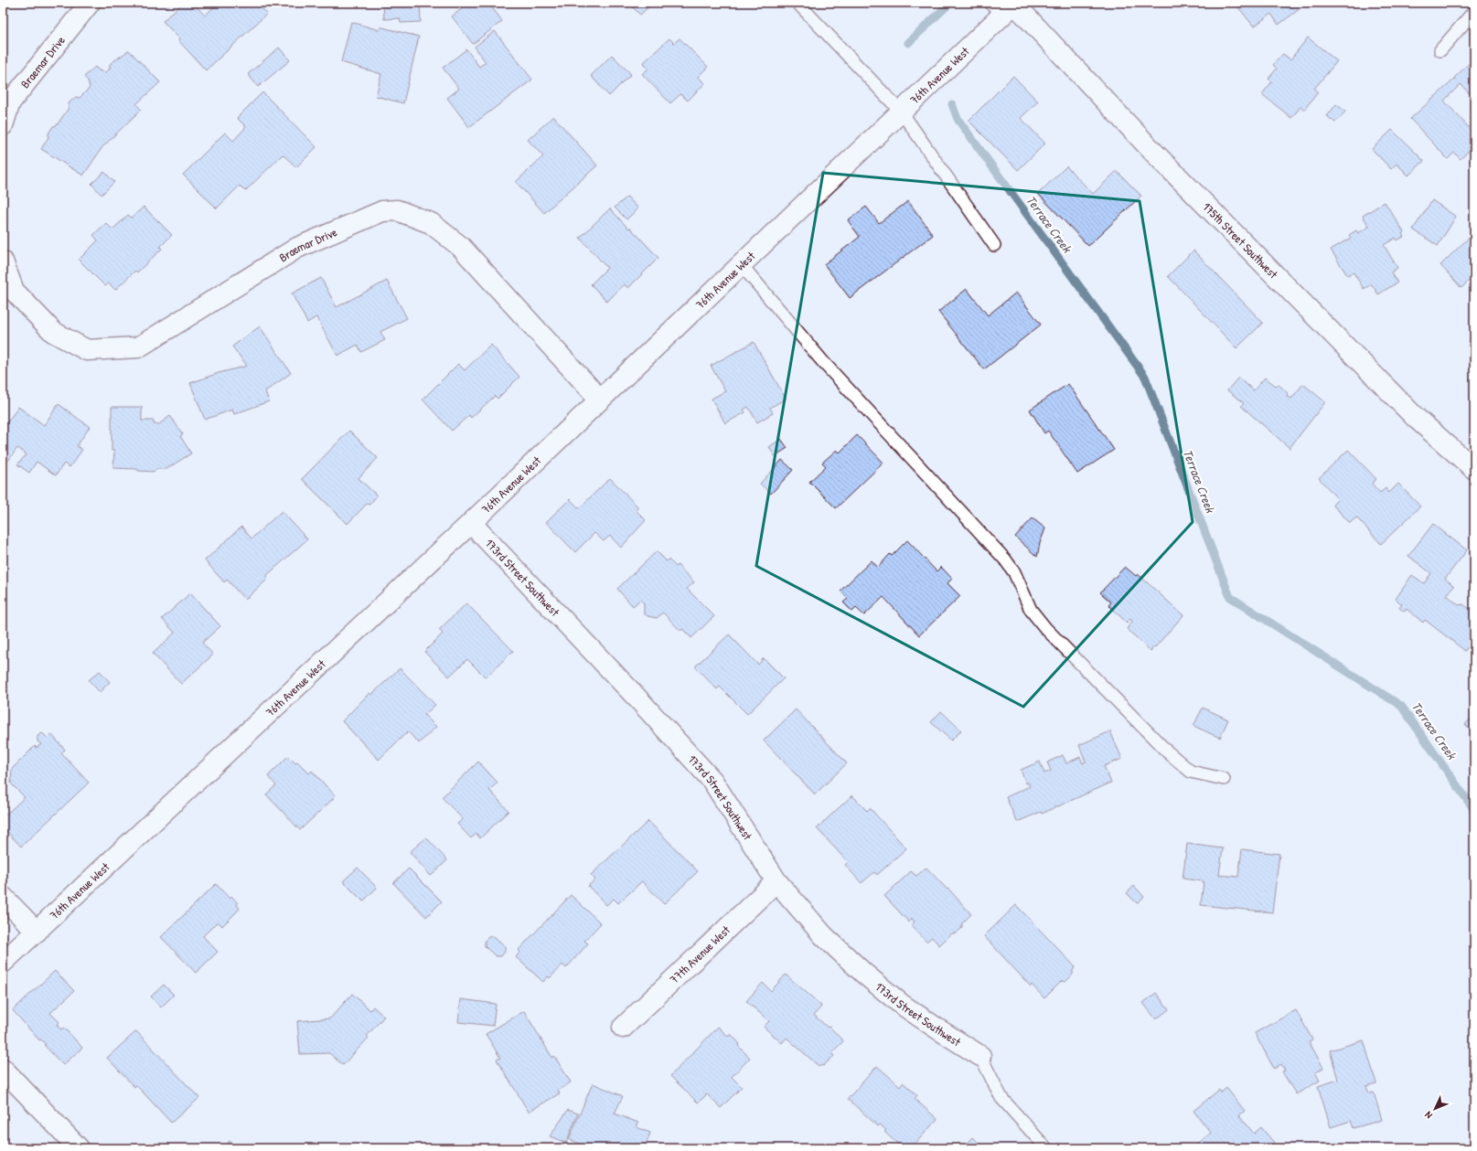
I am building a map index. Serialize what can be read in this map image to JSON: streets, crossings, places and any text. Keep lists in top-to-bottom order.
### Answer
{
  "streets": {
    "street": [
      "Braemar Drive",
      "76th Avenue West",
      "175th Street Southwest",
      "173rd Street Southwest",
      "77th Avenue West"
    ]
  },
  "crossings": [
    ["Braemar Drive", "76th Avenue West"],
    ["76th Avenue West", "175th Street Southwest"],
    ["76th Avenue West", "173rd Street Southwest"],
    ["173rd Street Southwest", "77th Avenue West"]
  ],
  "water": ["Terrace Creek"],
  "north": "bottom left"
}
